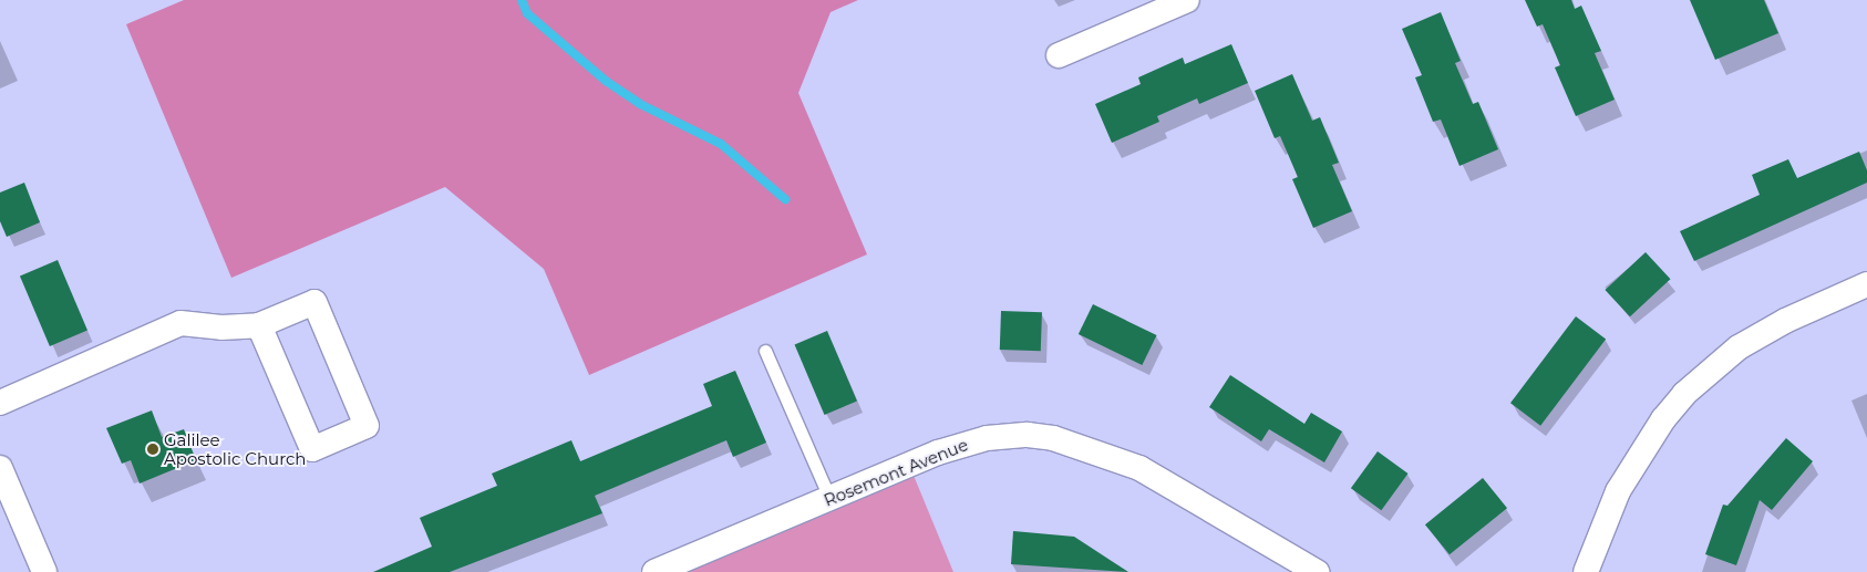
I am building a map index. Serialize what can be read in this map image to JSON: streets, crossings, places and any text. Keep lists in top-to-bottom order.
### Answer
{
  "streets": {
    "street": ["Rosemont Avenue"]
  },
  "places": ["Galilee Apostolic Church"]
}
